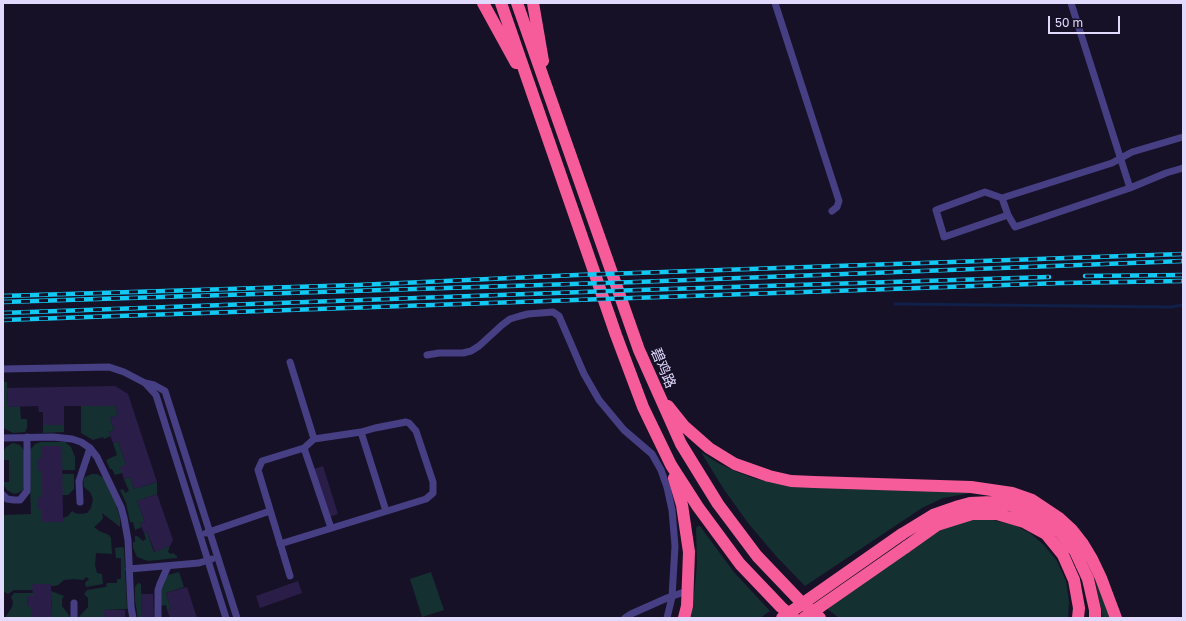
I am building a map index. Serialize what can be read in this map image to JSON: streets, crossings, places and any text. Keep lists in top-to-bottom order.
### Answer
{
  "streets": {
    "highway": ["碧鸡路"]
  },
  "scale_bar": "50 m"
}
